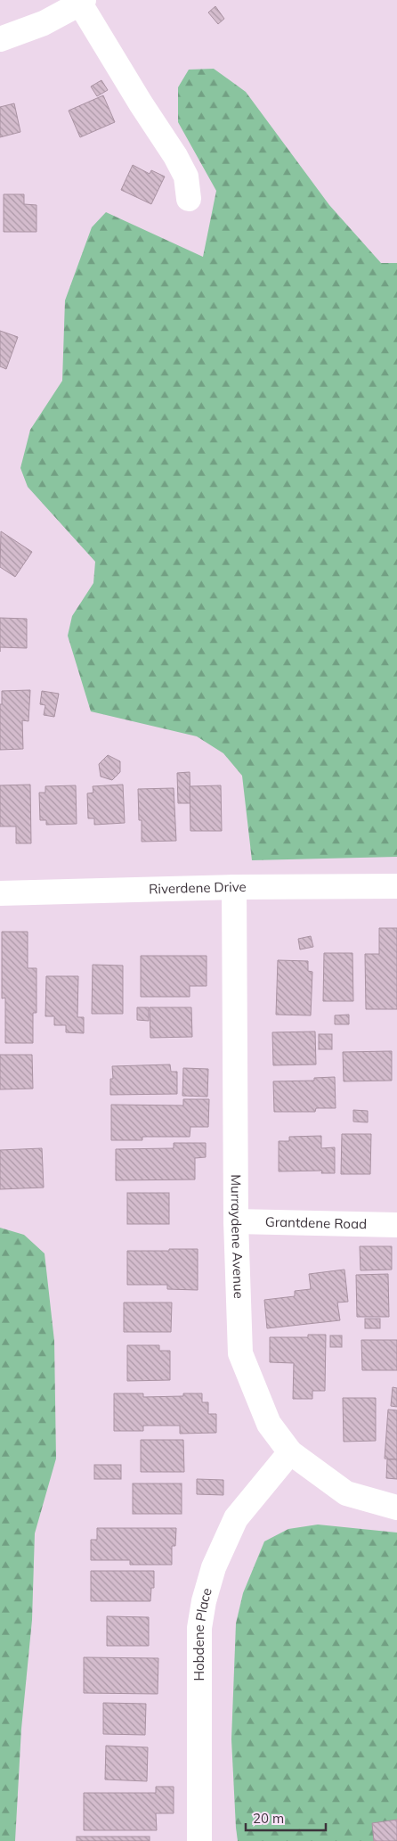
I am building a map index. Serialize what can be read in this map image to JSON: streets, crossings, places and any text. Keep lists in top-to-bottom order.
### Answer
{
  "streets": {
    "street": [
      "Riverdene Drive",
      "Grantdene Road",
      "Murraydene Avenue",
      "Hobdene Place"
    ]
  },
  "crossings": [
    ["Riverdene Drive", "Murraydene Avenue"],
    ["Grantdene Road", "Murraydene Avenue"],
    ["Murraydene Avenue", "Hobdene Place"]
  ],
  "scale_bar": "20 m"
}
